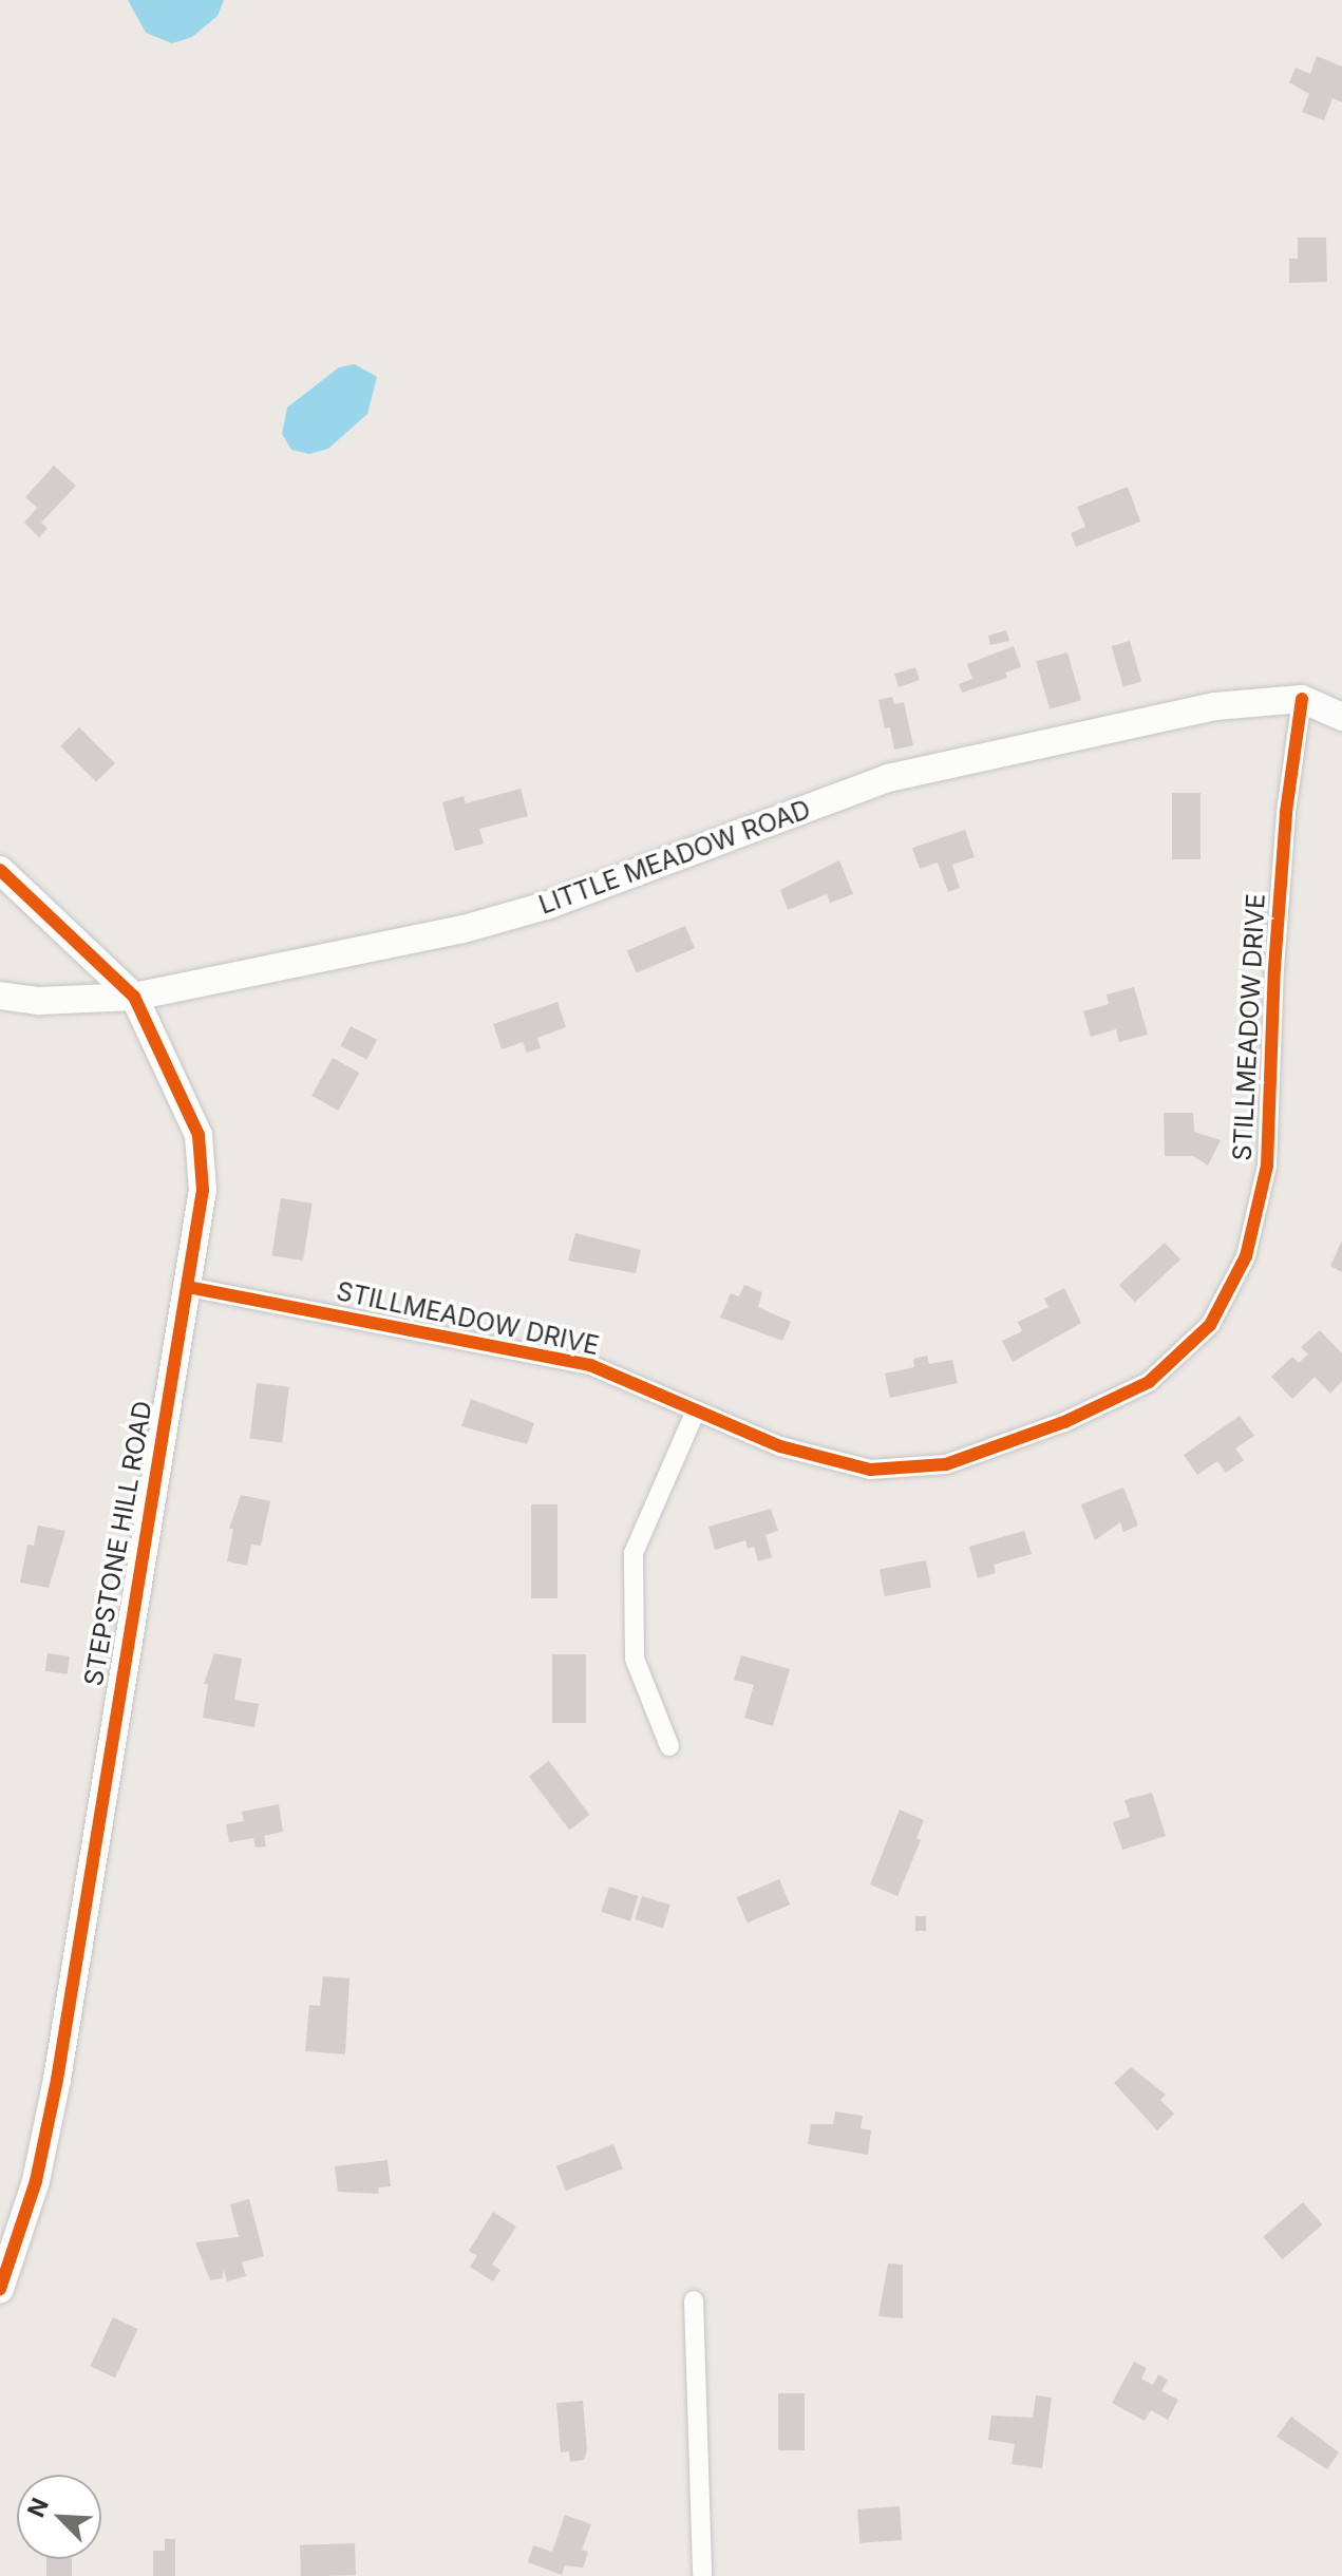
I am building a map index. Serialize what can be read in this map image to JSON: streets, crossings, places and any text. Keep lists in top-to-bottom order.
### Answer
{
  "streets": {
    "street": ["LITTLE MEADOW ROAD", "STILLMEADOW DRIVE", "STEPSTONE HILL ROAD"]
  },
  "crossings": [
    ["LITTLE MEADOW ROAD", "STILLMEADOW DRIVE"],
    ["LITTLE MEADOW ROAD", "STEPSTONE HILL ROAD"],
    ["STILLMEADOW DRIVE", "STEPSTONE HILL ROAD"]
  ],
  "north": "top left"
}
